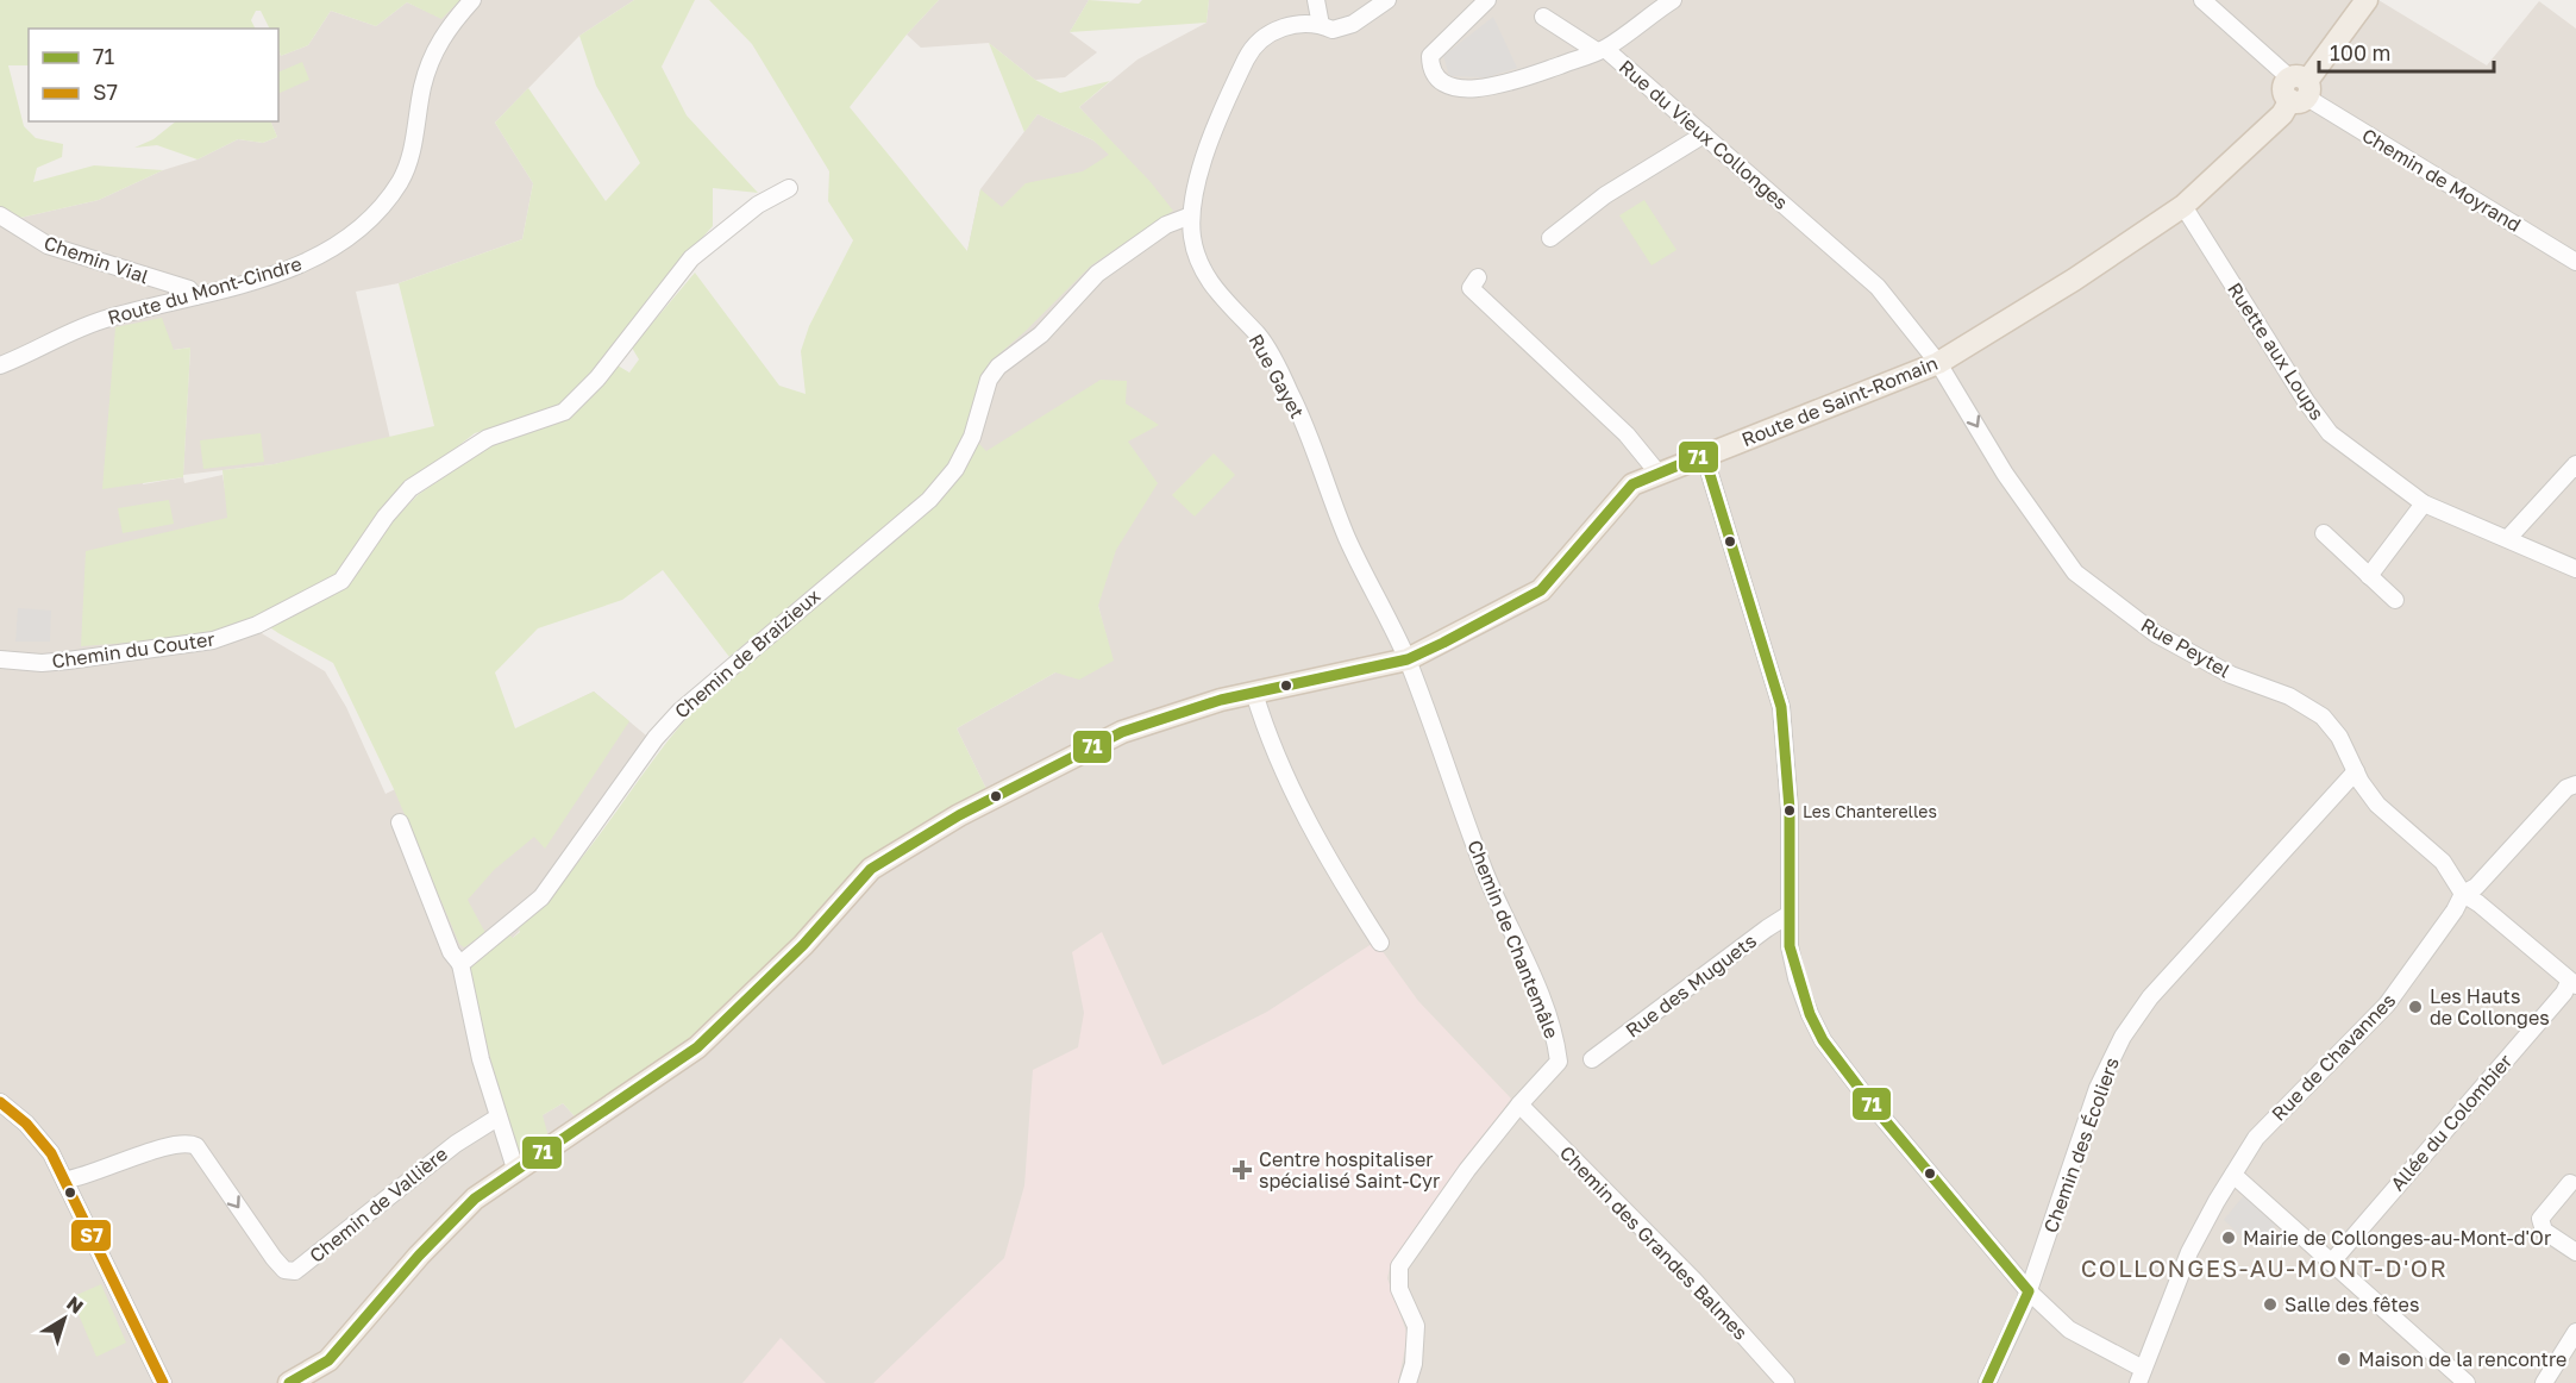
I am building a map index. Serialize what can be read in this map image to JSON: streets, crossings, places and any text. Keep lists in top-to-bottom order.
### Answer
{
  "streets": {
    "main road": ["Route de Saint-Romain"],
    "street": [
      "Rue du Vieux Collonges",
      "Chemin de Moyrand",
      "Chemin Vial",
      "Route du Mont-Cindre",
      "Ruette aux Loups",
      "Rue Gayet",
      "Rue Peytel",
      "Chemin du Couter",
      "Chemin de Braizieux",
      "Chemin de Chantemâle",
      "Rue des Muguets",
      "Rue de Chavannes",
      "Allée du Colombier",
      "Chemin des Écoliers",
      "Chemin de Vallière",
      "Chemin des Grandes Balmes"
    ]
  },
  "crossings": [
    ["Rue du Vieux Collonges", "Route de Saint-Romain"],
    ["Rue du Vieux Collonges", "Rue Peytel"],
    ["Chemin de Moyrand", "Route de Saint-Romain"],
    ["Chemin Vial", "Route du Mont-Cindre"],
    ["Ruette aux Loups", "Route de Saint-Romain"],
    ["Rue Gayet", "Route de Saint-Romain"],
    ["Rue Gayet", "Chemin de Braizieux"],
    ["Rue Gayet", "Chemin de Chantemâle"],
    ["Route de Saint-Romain", "Rue Peytel"],
    ["Route de Saint-Romain", "Chemin de Chantemâle"],
    ["Rue Peytel", "Rue de Chavannes"],
    ["Rue Peytel", "Chemin des Écoliers"],
    ["Chemin de Chantemâle", "Chemin des Grandes Balmes"]
  ],
  "one_way": ["Rue Peytel"],
  "districts": ["COLLONGES-AU-MONT-D'OR"],
  "places": {
    "other": [
      "Les Chanterelles",
      "Les Hauts de Collonges",
      "Mairie de Collonges-au-Mont-d'Or",
      "Salle des fêtes",
      "Maison de la rencontre"
    ],
    "health": ["Centre hospitaliser spécialisé Saint-Cyr"]
  },
  "lines": ["transit line 71", "transit line S7"],
  "legend": ["71", "S7"],
  "scale_bar": "100 m",
  "north": "top right"
}
